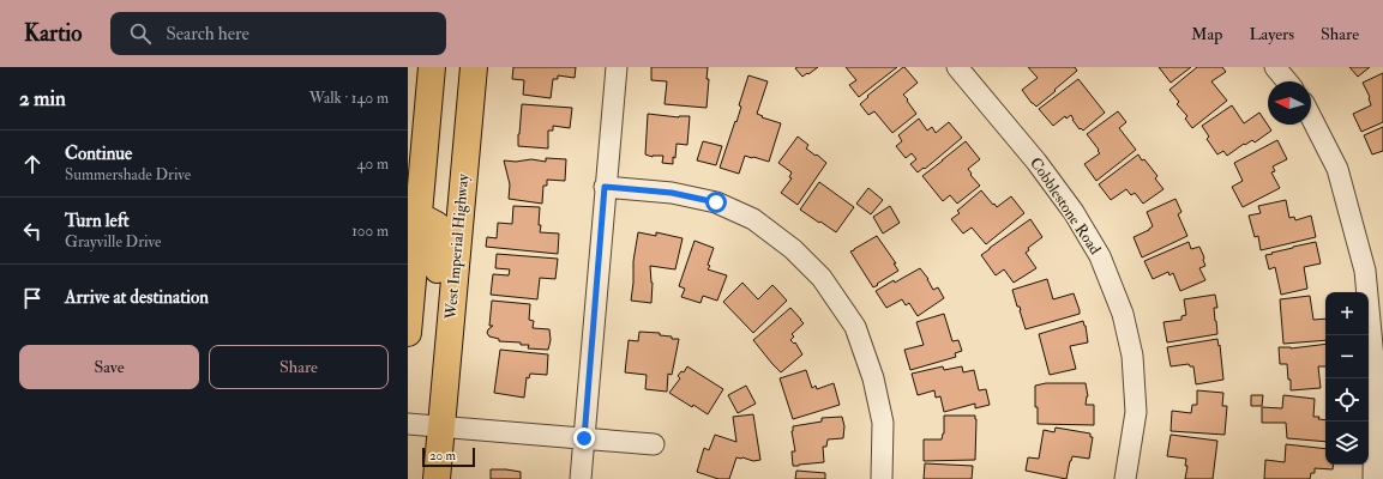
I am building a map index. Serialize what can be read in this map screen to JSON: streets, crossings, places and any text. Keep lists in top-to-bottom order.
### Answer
{
  "streets": {
    "main road": ["West Imperial Highway"],
    "street": ["Cobblestone Road"]
  },
  "scale_bar": "20 m",
  "north": "left",
  "page": {
    "header": "Kartio",
    "search": "Search here",
    "nav": ["Map", "Layers", "Share"],
    "heading": ["2 min", "Walk · 140 m"],
    "list": [
      ["Continue", "Summershade Drive", "40 m"],
      ["Turn left", "Grayville Drive", "100 m"],
      "Arrive at destination"
    ],
    "map_buttons": ["+", "−"],
    "buttons": ["Save", "Share"],
    "scale": "20 m"
  }
}
